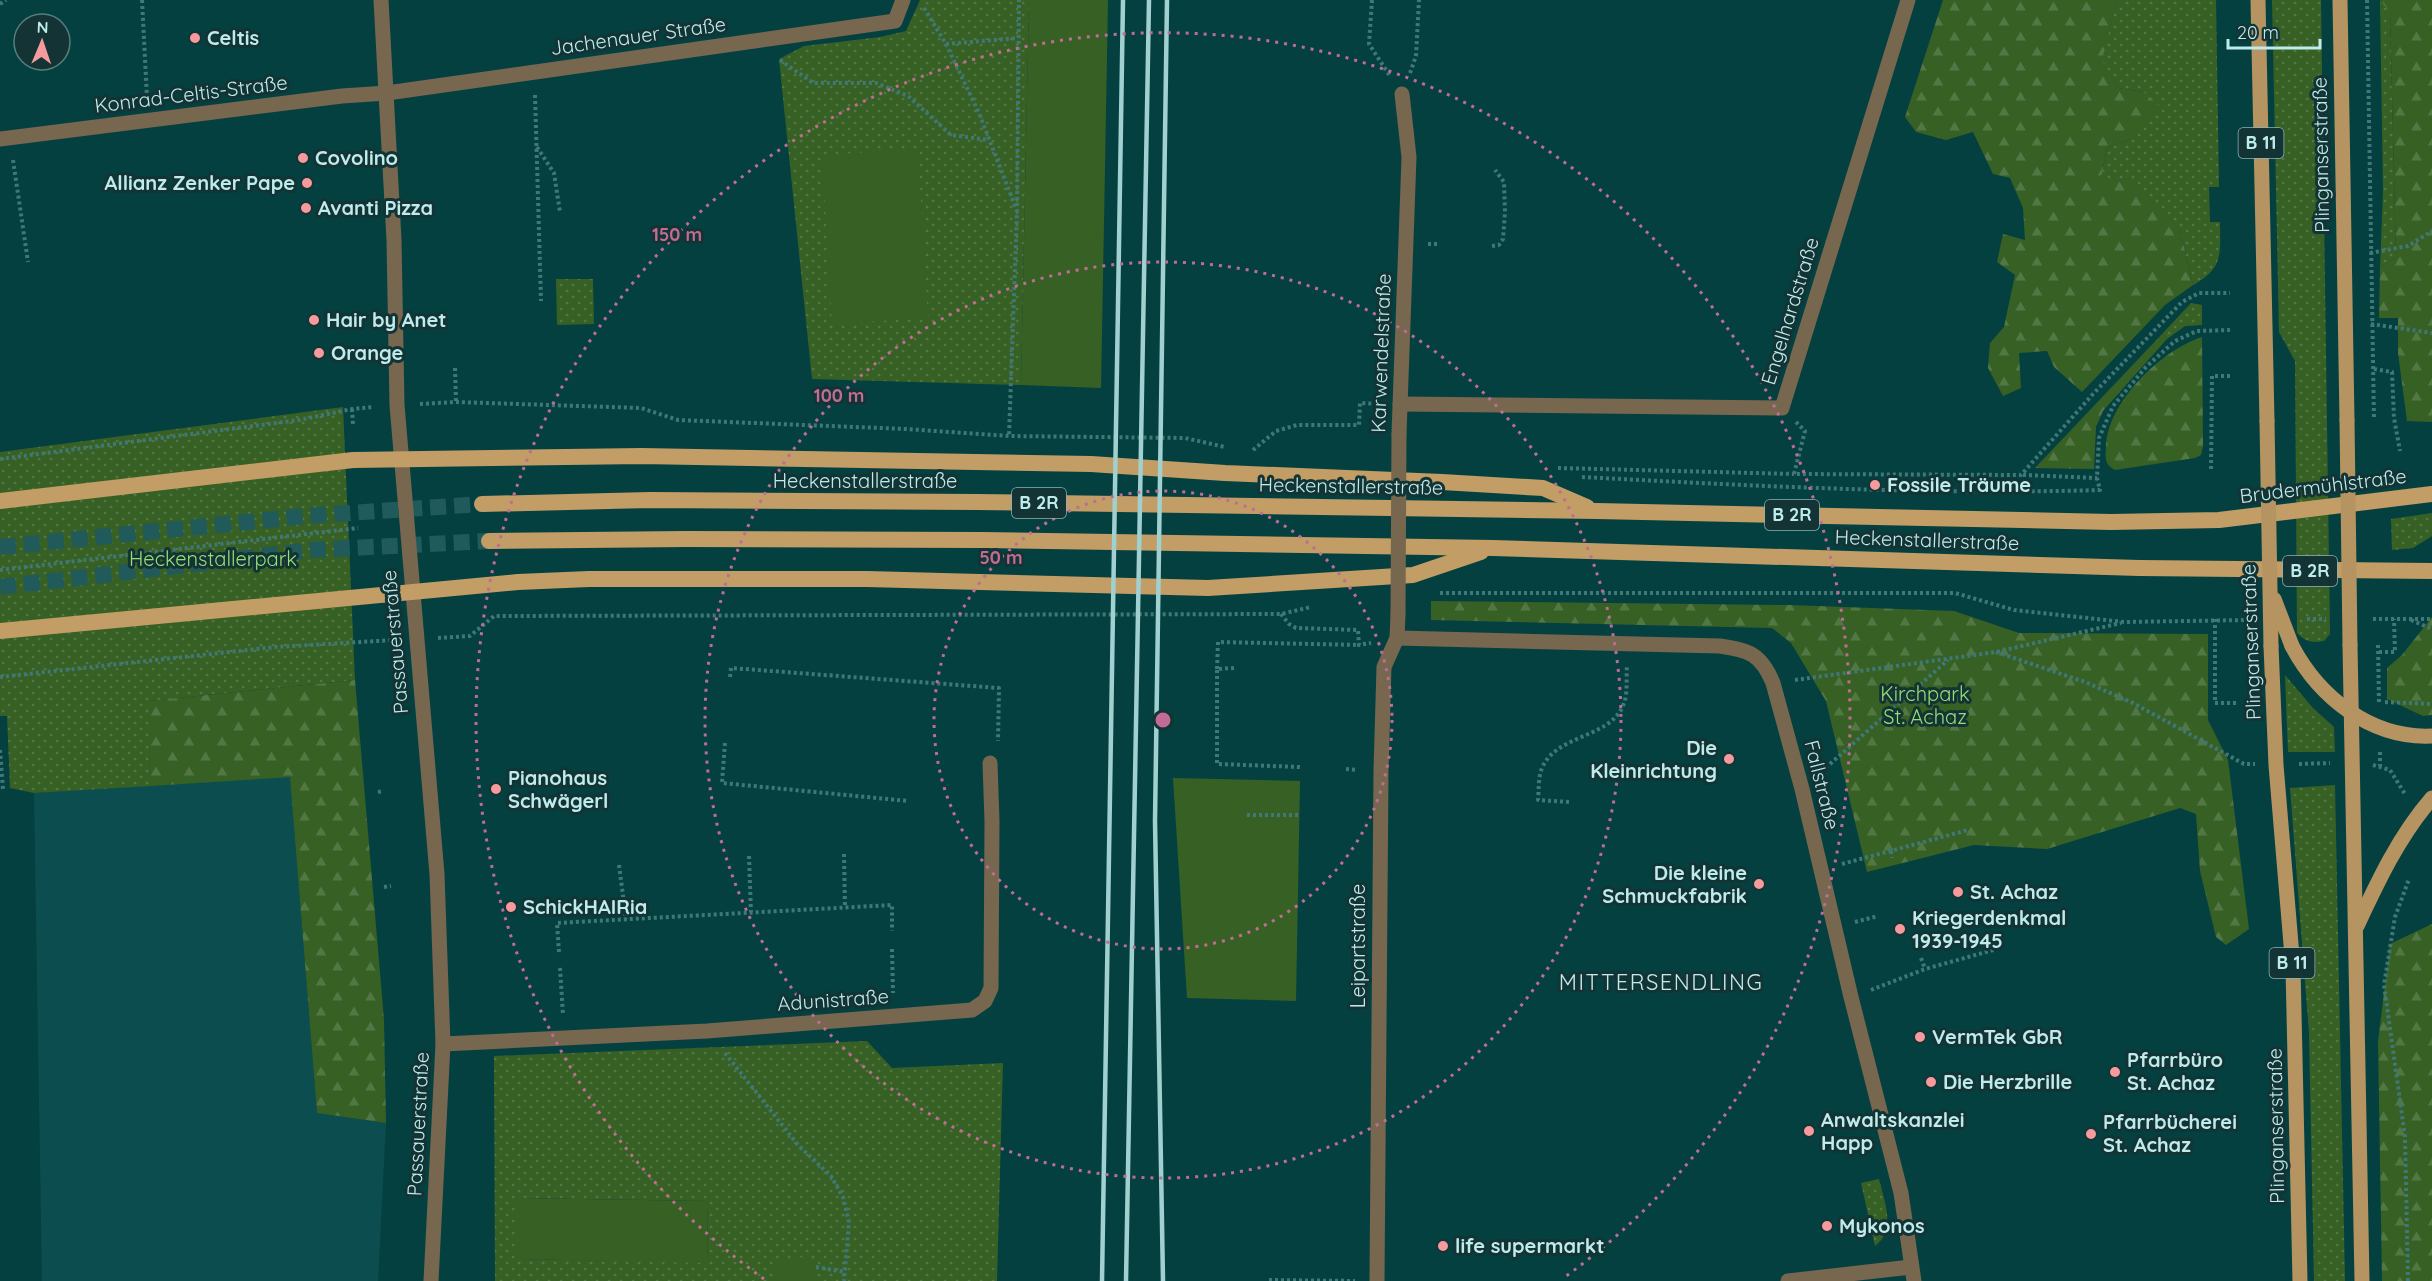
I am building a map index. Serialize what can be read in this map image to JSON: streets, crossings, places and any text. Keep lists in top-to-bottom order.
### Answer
{
  "streets": {
    "highway": ["Heckenstallerstraße", "Brudermühlstraße", "B 2R"],
    "main road": ["B 11", "Plinganserstraße"],
    "street": [
      "Jachenauer Straße",
      "Konrad-Celtis-Straße",
      "Engelhardstraße",
      "Karwendelstraße",
      "Passauerstraße",
      "Fallstraße",
      "Leipartstraße",
      "Adunistraße"
    ]
  },
  "crossings": [
    ["Jachenauer Straße", "Konrad-Celtis-Straße"],
    ["Jachenauer Straße", "Passauerstraße"],
    ["Konrad-Celtis-Straße", "Passauerstraße"],
    ["Engelhardstraße", "Karwendelstraße"],
    ["Karwendelstraße", "Leipartstraße"],
    ["Heckenstallerstraße", "Brudermühlstraße"],
    ["Passauerstraße", "Adunistraße"],
    ["Fallstraße", "Leipartstraße"]
  ],
  "districts": ["MITTERSENDLING"],
  "parks": ["Heckenstallerpark", "Kirchpark St. Achaz"],
  "places": [
    "Celtis",
    "Covolino",
    "Allianz Zenker Pape",
    "Avanti Pizza",
    "Hair by Anet",
    "Orange",
    "Fossile Träume",
    "Die Kleinrichtung",
    "Pianohaus Schwägerl",
    "Die kleine Schmuckfabrik",
    "St. Achaz",
    "SchickHAIRia",
    "Kriegerdenkmal 1939-1945",
    "VermTek GbR",
    "Pfarrbüro St. Achaz",
    "Die Herzbrille",
    "Anwaltskanzlei Happ",
    "Pfarrbücherei St. Achaz",
    "Mykonos",
    "life supermarkt"
  ],
  "scale_bar": "20 m",
  "north": "top",
  "rings": ["150 m", "100 m", "50 m"]
}
